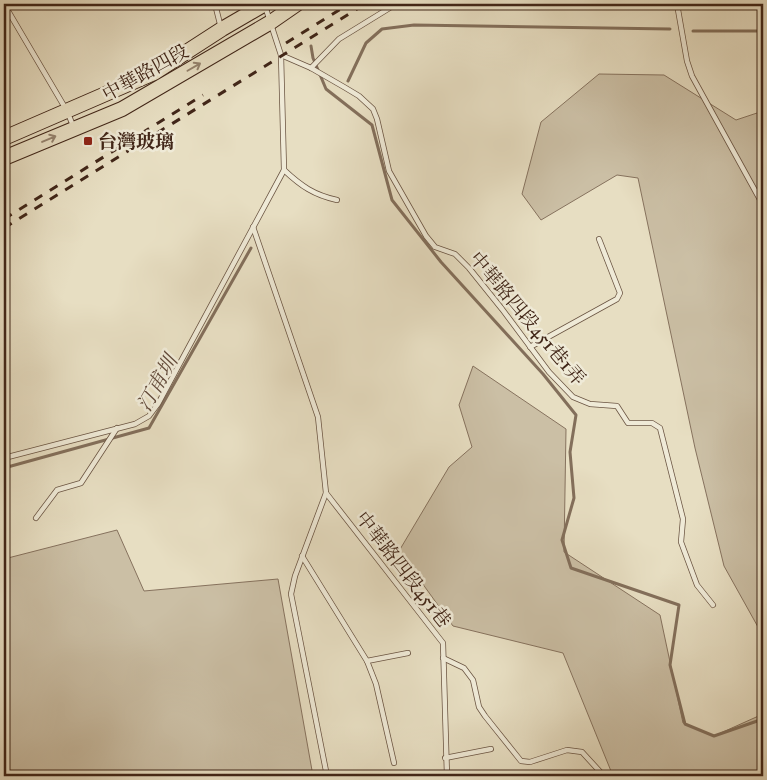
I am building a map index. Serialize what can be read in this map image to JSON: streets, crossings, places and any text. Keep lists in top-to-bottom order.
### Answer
{
  "streets": {
    "main road": ["中華路四段"],
    "lane": ["中華路四段451巷1弄", "中華路四段451巷"]
  },
  "water": ["汀甫圳"],
  "places": {
    "transit": ["台灣玻璃"]
  }
}
